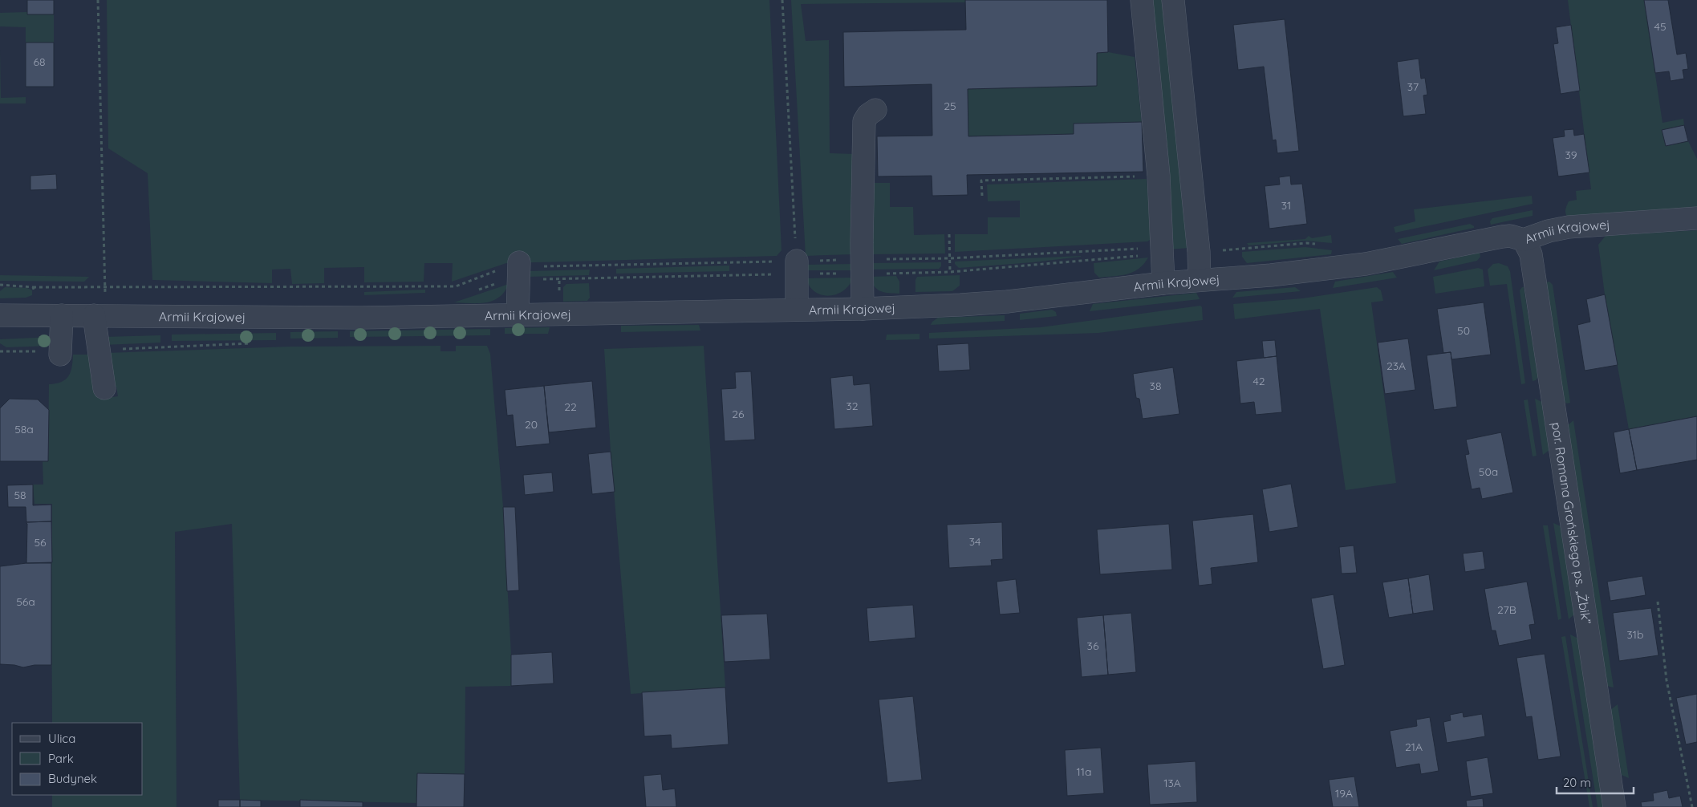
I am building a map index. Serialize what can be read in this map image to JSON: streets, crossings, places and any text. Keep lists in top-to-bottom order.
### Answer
{
  "streets": {
    "street": ["Armii Krajowej", "por. Romana Grońskiego ps. „Żbik”"]
  },
  "crossings": [
    ["Armii Krajowej", "por. Romana Grońskiego ps. „Żbik”"]
  ],
  "house_numbers": [
    "45",
    "68",
    "37",
    "25",
    "39",
    "31",
    "50",
    "23A",
    "42",
    "38",
    "32",
    "22",
    "26",
    "20",
    "58a",
    "50a",
    "58",
    "34",
    "56",
    "56a",
    "27B",
    "31b",
    "36",
    "21A",
    "11a",
    "13A",
    "19A"
  ],
  "legend": ["Ulica", "Park", "Budynek"],
  "scale_bar": "20 m"
}
